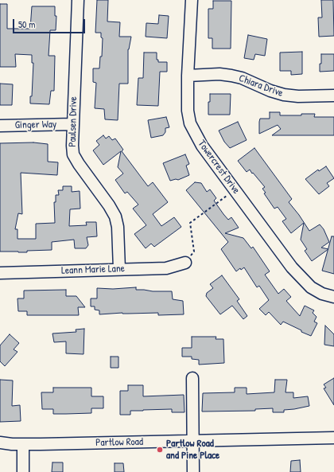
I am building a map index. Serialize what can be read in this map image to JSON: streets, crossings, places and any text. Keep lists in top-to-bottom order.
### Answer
{
  "streets": {
    "street": [
      "Chiara Drive",
      "Paulsen Drive",
      "Ginger Way",
      "Towercrest Drive",
      "Leann Marie Lane",
      "Partlow Road"
    ]
  },
  "crossings": [
    ["Chiara Drive", "Towercrest Drive"],
    ["Paulsen Drive", "Ginger Way"],
    ["Paulsen Drive", "Leann Marie Lane"]
  ],
  "places": ["Partlow Road and Pine Place"],
  "scale_bar": "50 m"
}
